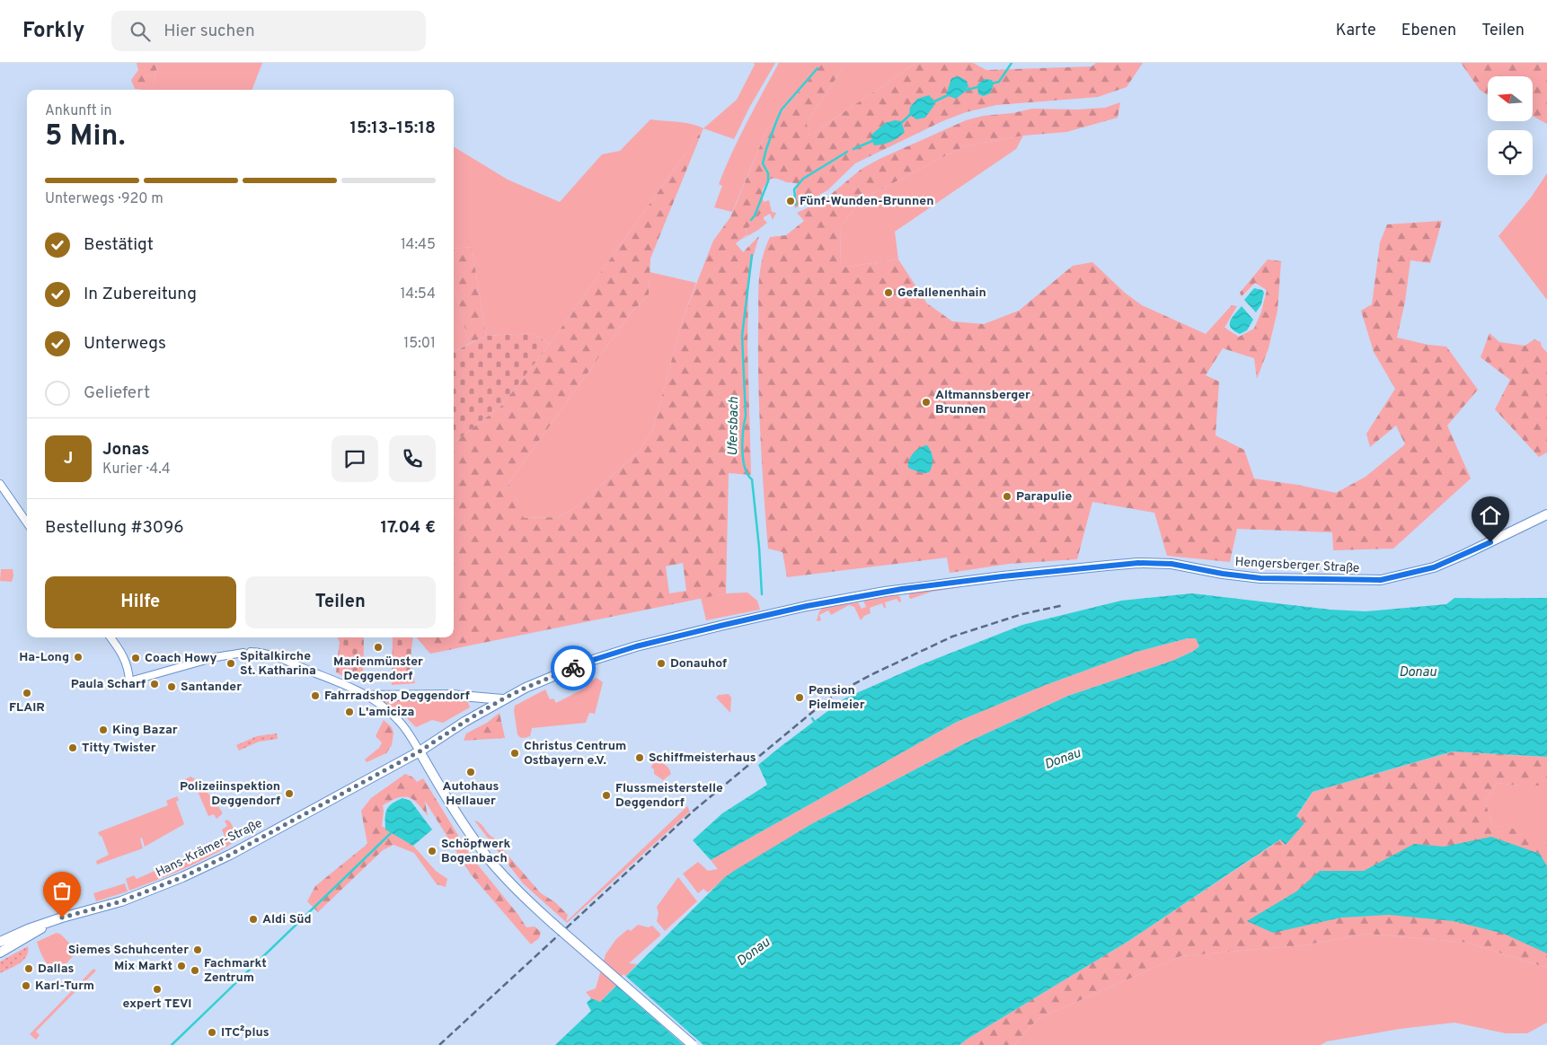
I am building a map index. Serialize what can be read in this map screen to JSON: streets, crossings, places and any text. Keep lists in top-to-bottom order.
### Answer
{
  "streets": {
    "main road": ["Hengersberger Straße", "Hans-Krämer-Straße"]
  },
  "crossings": [
    ["Hengersberger Straße", "Hans-Krämer-Straße"]
  ],
  "water": ["Ufersbach", "Donau"],
  "places": [
    "Fünf-Wunden-Brunnen",
    "Gefallenenhain",
    "Altmannsberger Brunnen",
    "Parapulie",
    "Marienmünster Deggendorf",
    "Ha-Long",
    "Coach Howy",
    "Spitalkirche St. Katharina",
    "Donauhof",
    "Paula Scharf",
    "Santander",
    "FLAIR",
    "Fahrradshop Deggendorf",
    "Pension Pielmeier",
    "L'amiciza",
    "King Bazar",
    "Titty Twister",
    "Christus Centrum Ostbayern e.V.",
    "Schiffmeisterhaus",
    "Autohaus Hellauer",
    "Polizeiinspektion Deggendorf",
    "Flussmeisterstelle Deggendorf",
    "Schöpfwerk Bogenbach",
    "Aldi Süd",
    "Siemes Schuhcenter",
    "Mix Markt",
    "Dallas",
    "Fachmarkt Zentrum",
    "Karl-Turm",
    "expert TEVI",
    "ITC²plus"
  ],
  "north": "left",
  "page": {
    "header": "Forkly",
    "search": "Hier suchen",
    "nav": ["Karte", "Ebenen", "Teilen"],
    "heading": ["5 Min.", "Ankunft in", "15:13–15:18"],
    "panel": [
      "Jonas",
      "Kurier · 4.4",
      "Bestellung #3096",
      "17.04 €"
    ],
    "bar": "Unterwegs · 920 m",
    "list": [
      ["Bestätigt", "14:45"],
      ["In Zubereitung", "14:54"],
      ["Unterwegs", "15:01"],
      "Geliefert"
    ],
    "round": "J",
    "buttons": ["Hilfe", "Teilen"]
  }
}
